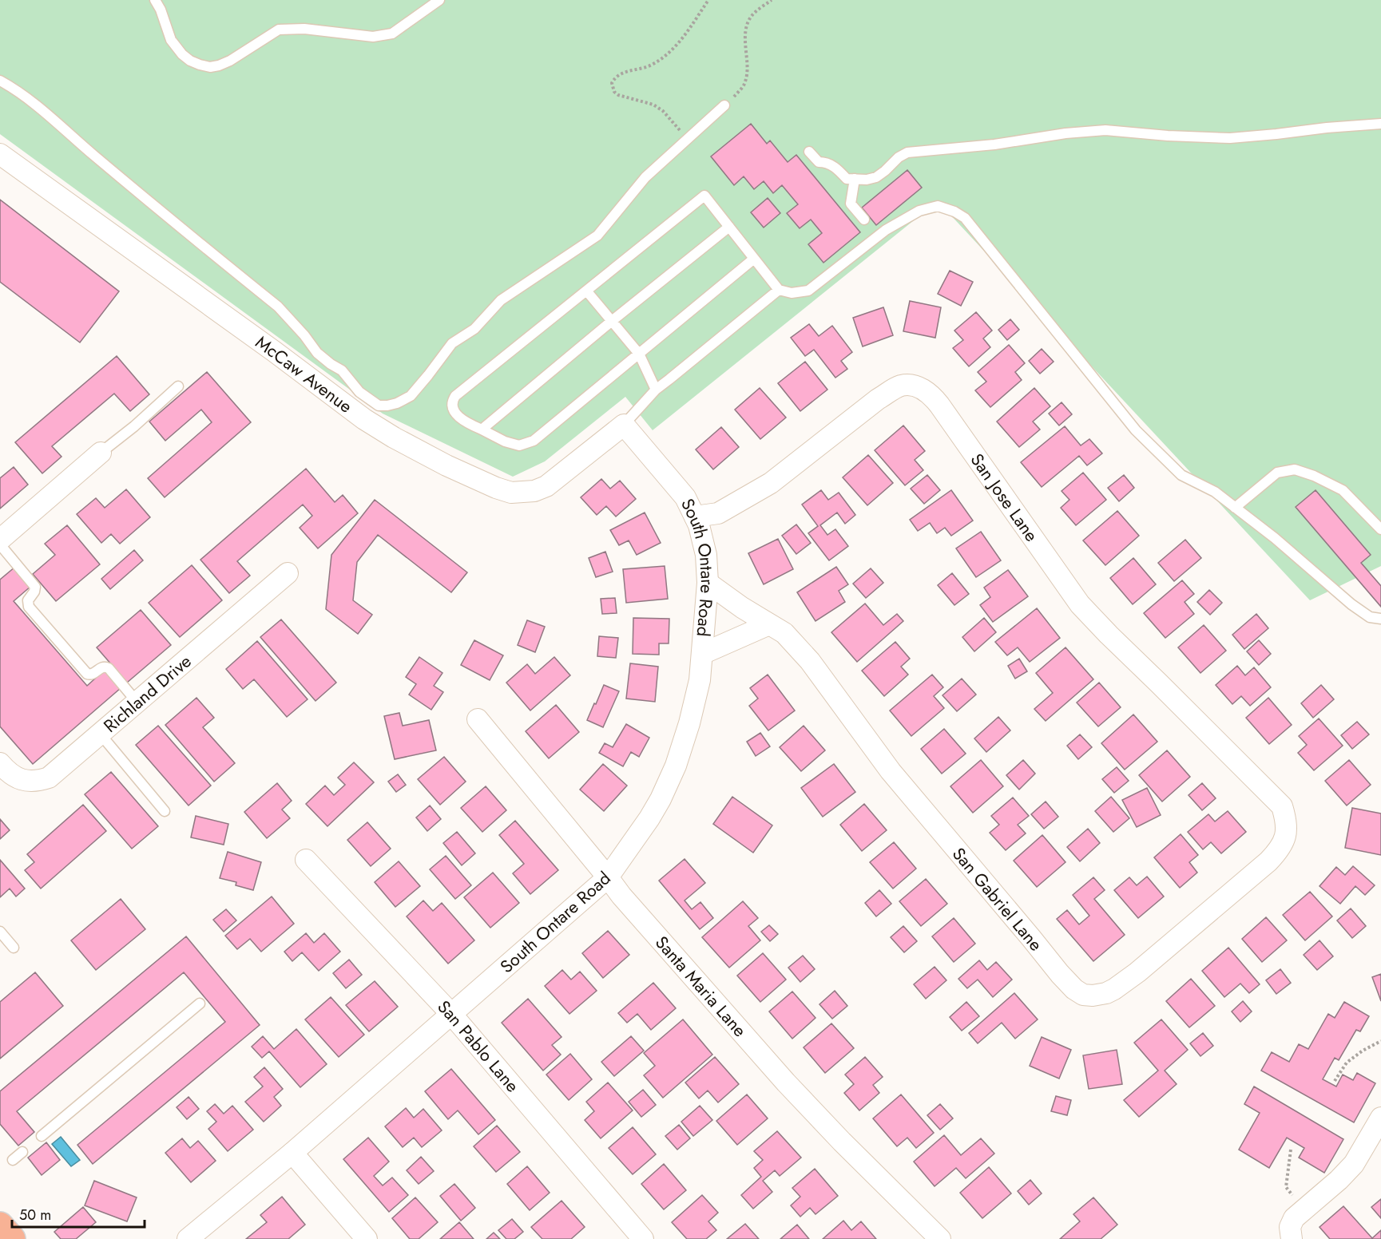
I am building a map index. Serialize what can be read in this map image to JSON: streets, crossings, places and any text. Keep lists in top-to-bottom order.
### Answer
{
  "streets": {
    "street": [
      "McCaw Avenue",
      "San Jose Lane",
      "South Ontare Road",
      "Richland Drive",
      "San Gabriel Lane",
      "Santa Maria Lane",
      "San Pablo Lane"
    ]
  },
  "crossings": [
    ["McCaw Avenue", "South Ontare Road"],
    ["San Jose Lane", "South Ontare Road"],
    ["San Jose Lane", "San Gabriel Lane"],
    ["South Ontare Road", "San Gabriel Lane"],
    ["South Ontare Road", "Santa Maria Lane"],
    ["South Ontare Road", "San Pablo Lane"]
  ],
  "scale_bar": "50 m"
}
